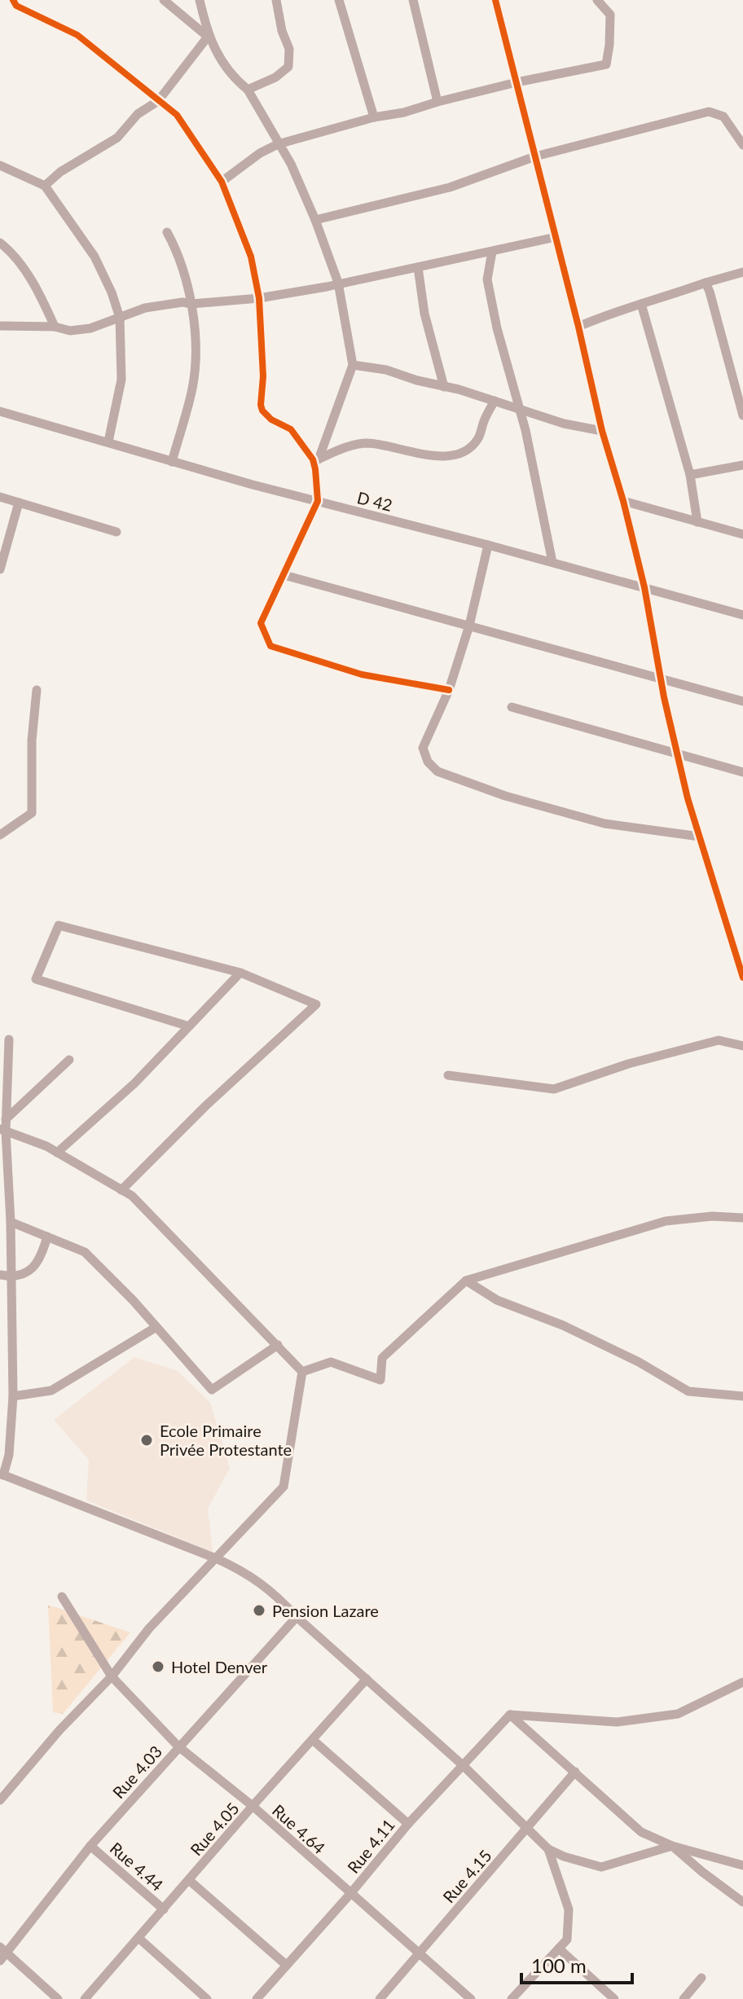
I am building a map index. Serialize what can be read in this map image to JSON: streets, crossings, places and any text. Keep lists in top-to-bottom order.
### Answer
{
  "streets": {
    "street": [
      "D 42",
      "Rue 4.03",
      "Rue 4.05",
      "Rue 4.64",
      "Rue 4.11",
      "Rue 4.44",
      "Rue 4.15"
    ]
  },
  "crossings": [
    ["Rue 4.03", "Rue 4.64"],
    ["Rue 4.03", "Rue 4.44"],
    ["Rue 4.05", "Rue 4.64"],
    ["Rue 4.05", "Rue 4.44"],
    ["Rue 4.64", "Rue 4.11"],
    ["Rue 4.64", "Rue 4.15"]
  ],
  "places": ["Ecole Primaire Privée Protestante", "Pension Lazare", "Hotel Denver"],
  "scale_bar": "100 m"
}
